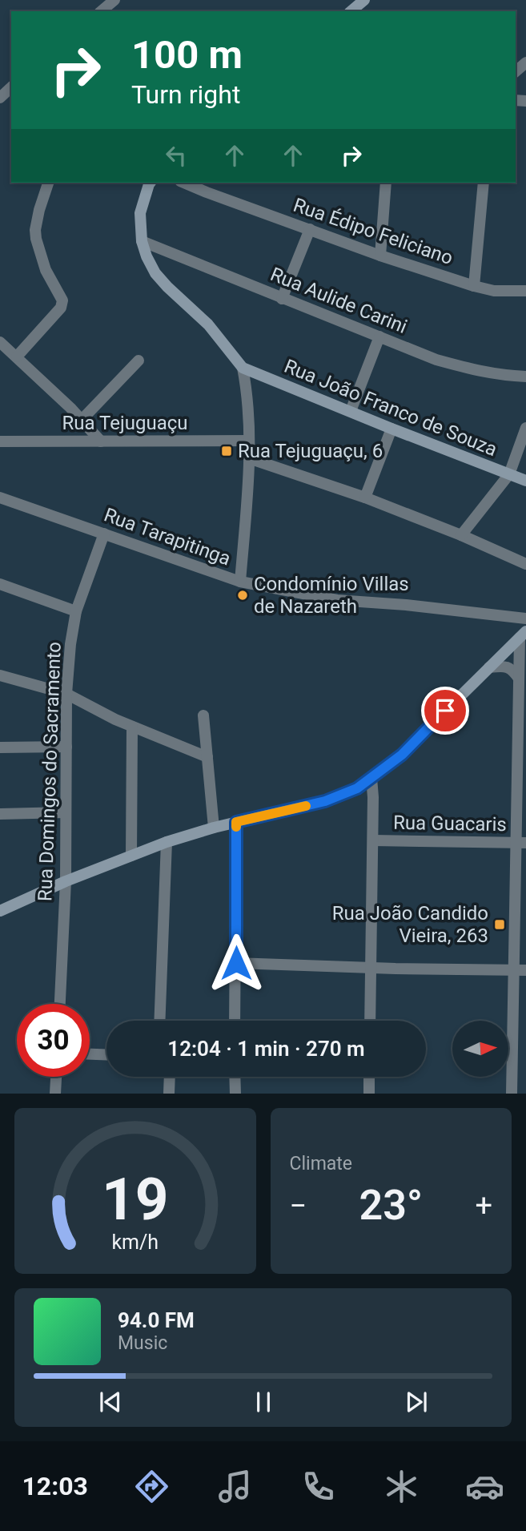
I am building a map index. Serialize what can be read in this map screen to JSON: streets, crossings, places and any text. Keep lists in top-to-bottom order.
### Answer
{
  "streets": {
    "street": [
      "Rua Édipo Feliciano",
      "Rua Aulide Carini",
      "Rua João Franco de Souza",
      "Rua Tejuguaçu",
      "Rua Tarapitinga",
      "Rua Domingos do Sacramento",
      "Rua Guacaris"
    ]
  },
  "crossings": [
    ["Rua Tarapitinga", "Rua Domingos do Sacramento"]
  ],
  "places": {
    "transit": ["Rua Tejuguaçu, 6", "Rua João Candido Vieira, 263"],
    "other": ["Condomínio Villas de Nazareth"]
  },
  "north": "right",
  "page": {
    "turn": ["100 m", "Turn right"],
    "limit": "30",
    "trip": "12:04 · 1 min · 270 m",
    "tile": "Climate",
    "heat": ["−", "23°", "+"],
    "song": ["94.0 FM", "Music"],
    "tabs": "12:03",
    "gauge": ["19", "km/h"]
  }
}
